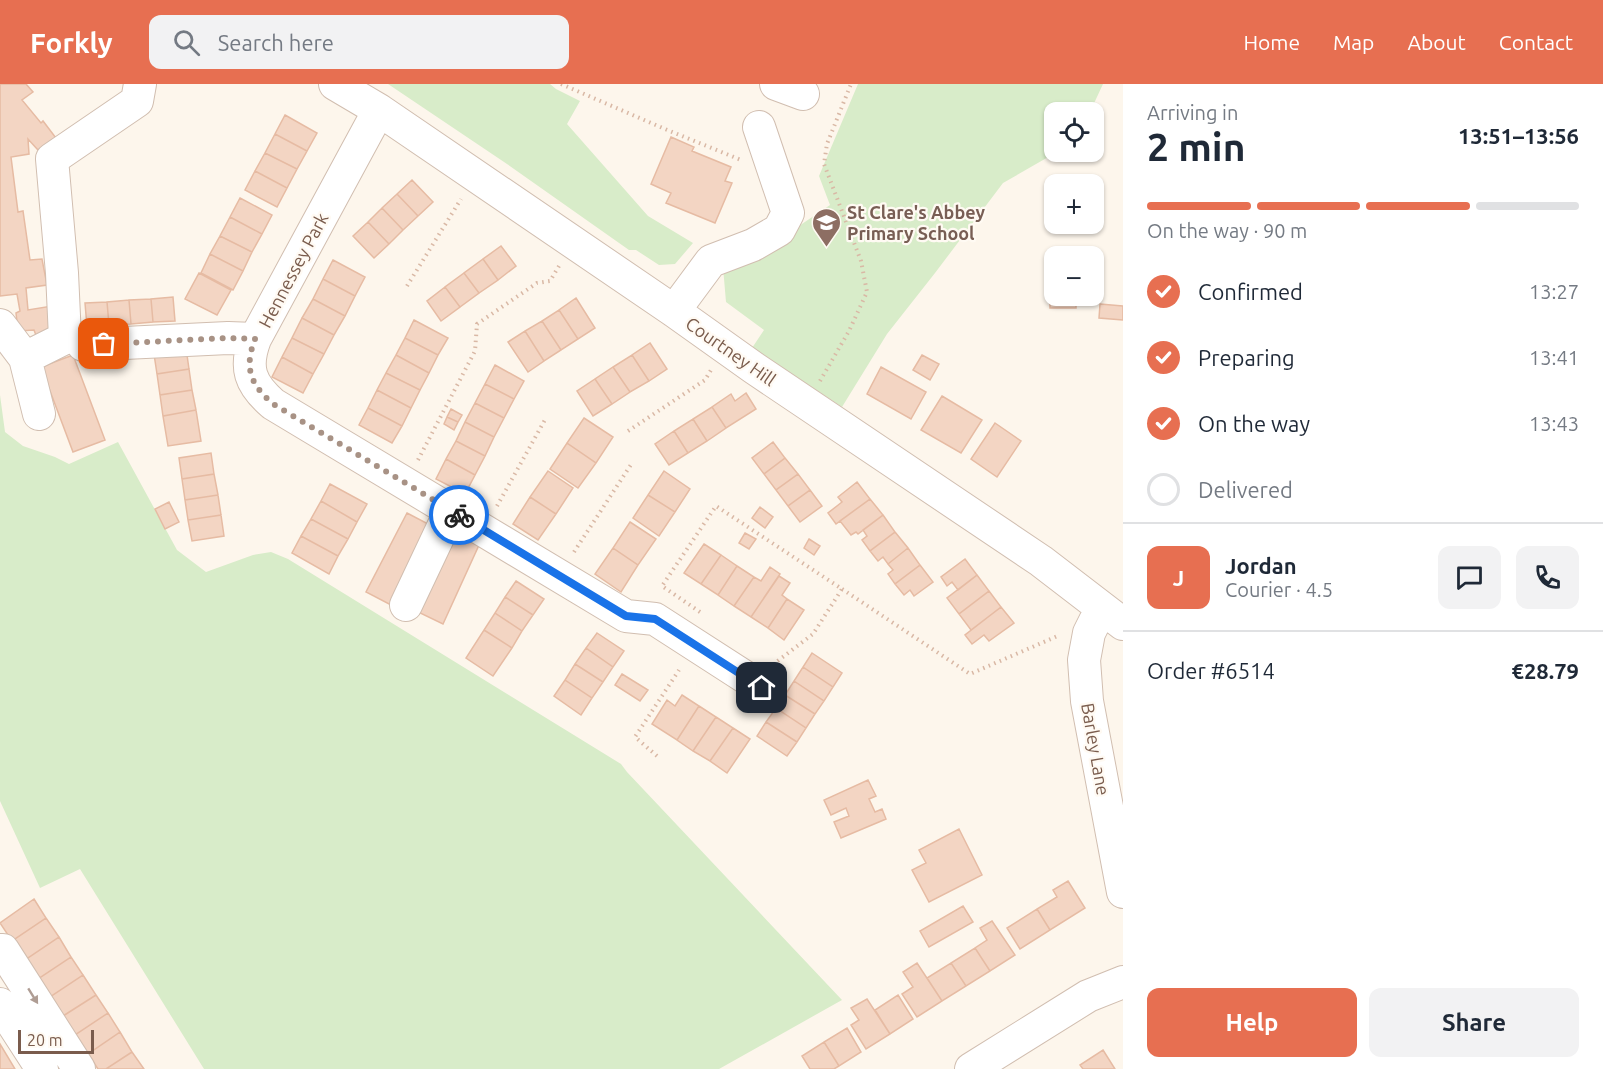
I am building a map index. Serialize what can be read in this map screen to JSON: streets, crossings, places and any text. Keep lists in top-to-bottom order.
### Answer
{
  "streets": {
    "street": ["Hennessey Park", "Courtney Hill", "Barley Lane"]
  },
  "crossings": [
    ["Hennessey Park", "Courtney Hill"],
    ["Courtney Hill", "Barley Lane"]
  ],
  "places": {
    "school or university": ["St Clare's Abbey Primary School"]
  },
  "scale_bar": "20 m",
  "page": {
    "header": "Forkly",
    "search": "Search here",
    "nav": [
      "Home",
      "Map",
      "About",
      "Contact"
    ],
    "heading": ["2 min", "Arriving in", "13:51–13:56"],
    "panel": [
      "Jordan",
      "Courier · 4.5",
      "Order #6514",
      "€28.79"
    ],
    "map_buttons": ["+", "−"],
    "bar": "On the way · 90 m",
    "list": [
      ["Confirmed", "13:27"],
      ["Preparing", "13:41"],
      ["On the way", "13:43"],
      "Delivered"
    ],
    "round": "J",
    "buttons": ["Help", "Share"],
    "scale": "20 m"
  }
}
